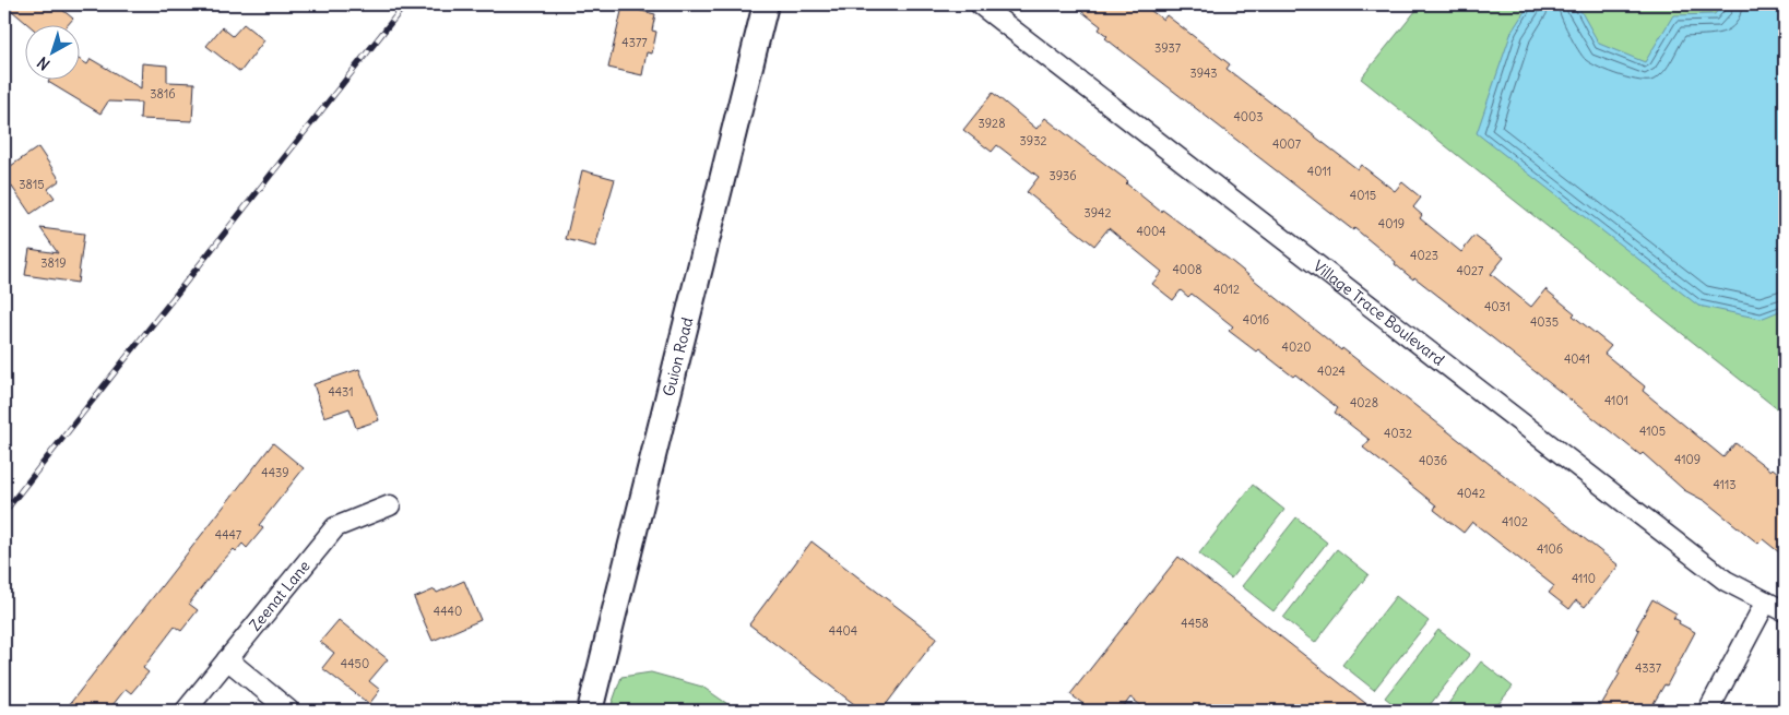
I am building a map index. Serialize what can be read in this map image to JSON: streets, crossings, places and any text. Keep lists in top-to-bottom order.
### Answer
{
  "streets": {
    "street": ["Village Trace Boulevard", "Guion Road", "Zeenat Lane"]
  },
  "house_numbers": [
    "4377",
    "3937",
    "3943",
    "3816",
    "4003",
    "3928",
    "3932",
    "4007",
    "4011",
    "3936",
    "3815",
    "4015",
    "3942",
    "4019",
    "4004",
    "4023",
    "3819",
    "4008",
    "4027",
    "4012",
    "4031",
    "4016",
    "4035",
    "4020",
    "4041",
    "4024",
    "4431",
    "4101",
    "4028",
    "4105",
    "4032",
    "4109",
    "4036",
    "4439",
    "4113",
    "4042",
    "4102",
    "4447",
    "4106",
    "4110",
    "4440",
    "4458",
    "4404",
    "4450",
    "4337"
  ],
  "north": "bottom left"
}
